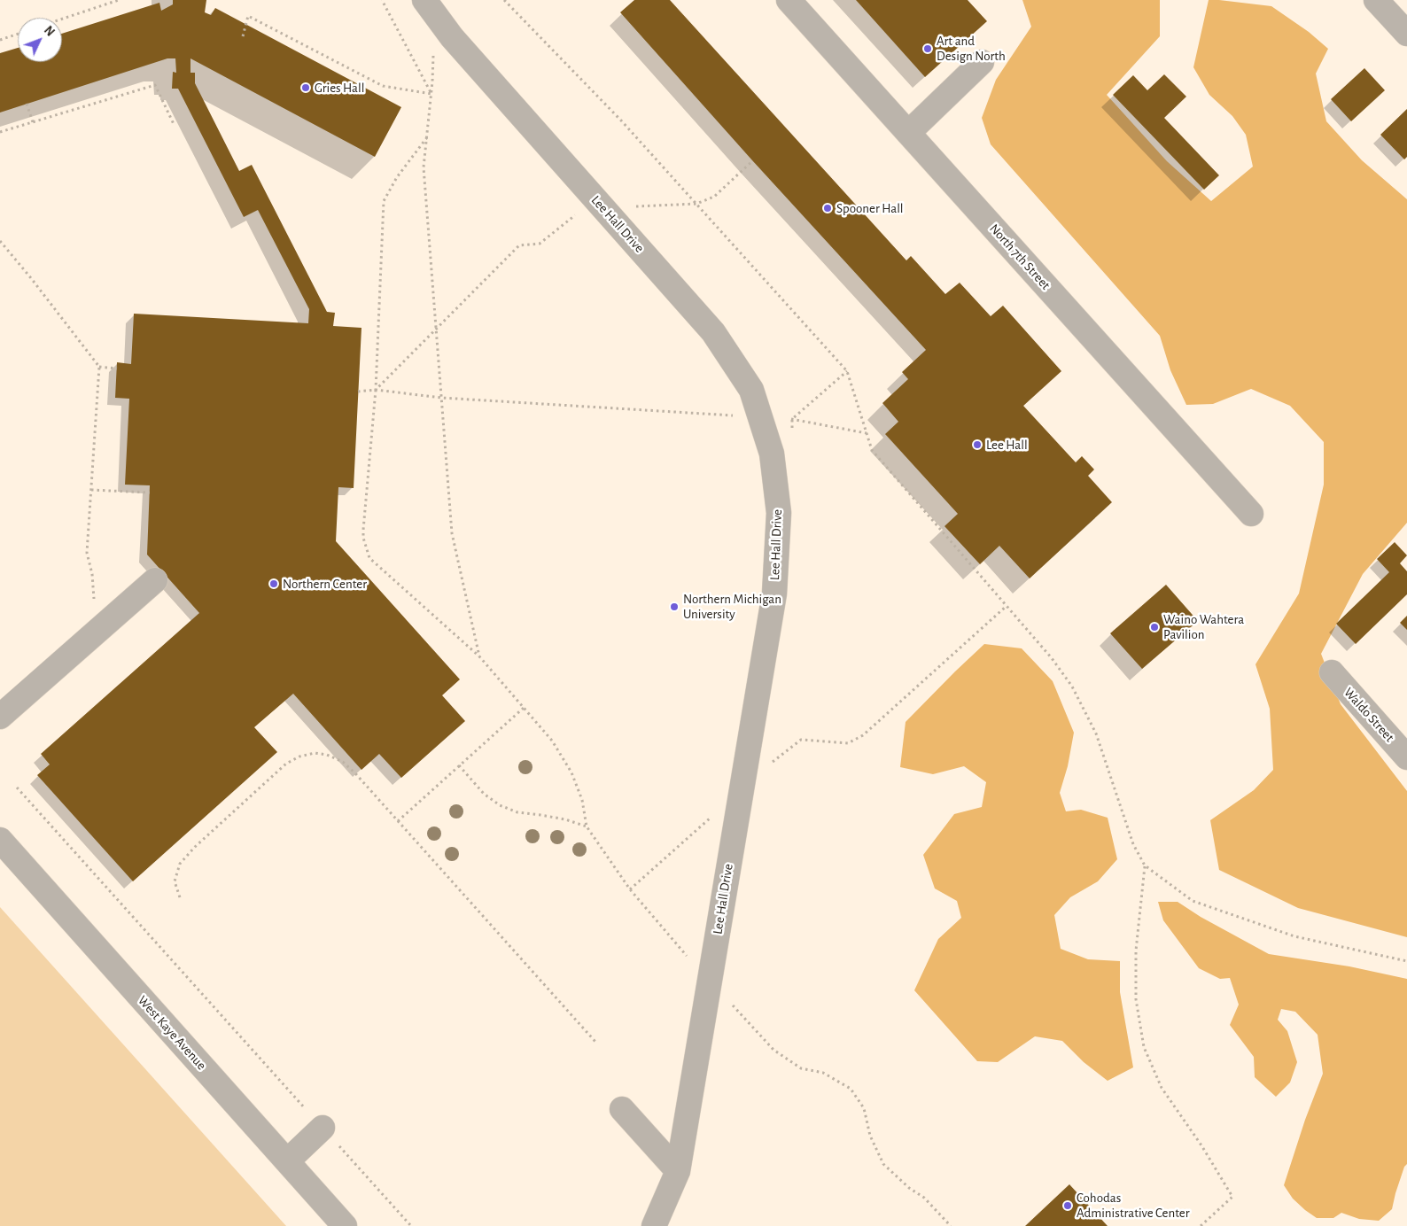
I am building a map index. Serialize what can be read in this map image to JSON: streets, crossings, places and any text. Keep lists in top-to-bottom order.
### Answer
{
  "streets": {
    "street": [
      "Lee Hall Drive",
      "North 7th Street",
      "Waldo Street",
      "West Kaye Avenue"
    ]
  },
  "places": [
    "Art and Design North",
    "Gries Hall",
    "Spooner Hall",
    "Lee Hall",
    "Northern Center",
    "Northern Michigan University",
    "Waino Wahtera Pavilion",
    "Cohodas Administrative Center"
  ],
  "north": "top right"
}
